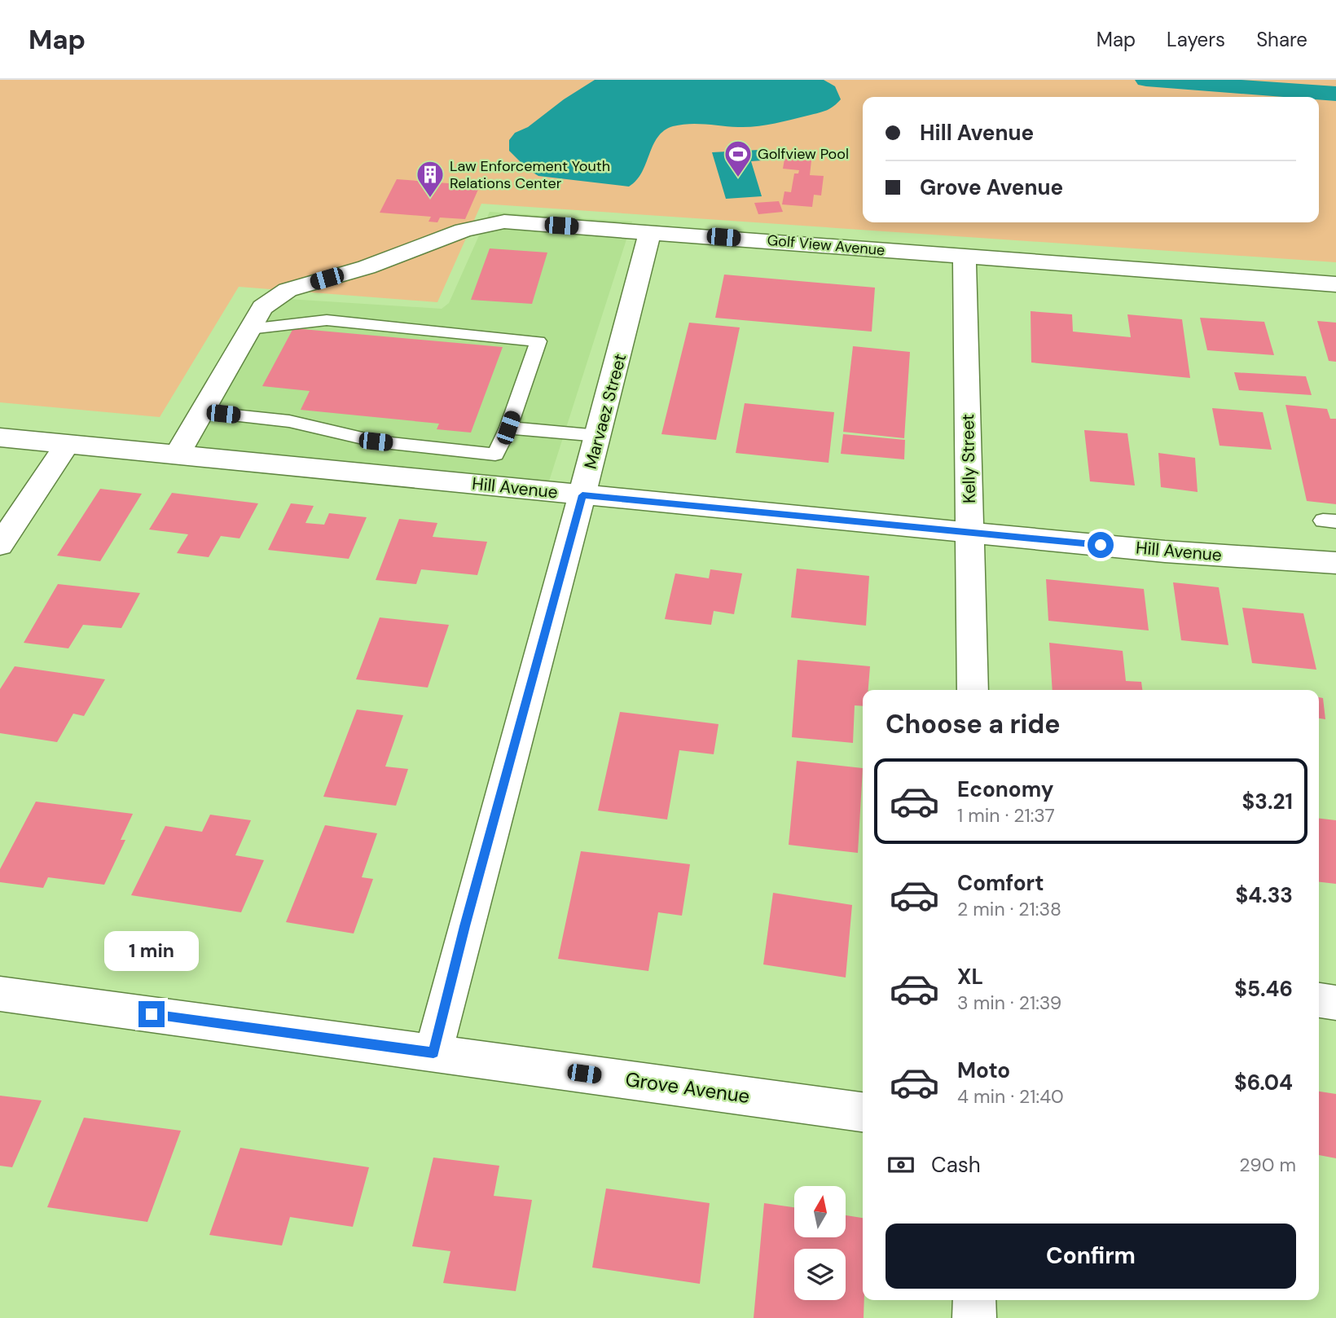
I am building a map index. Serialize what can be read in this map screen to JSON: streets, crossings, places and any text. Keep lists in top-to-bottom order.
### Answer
{
  "streets": {
    "street": [
      "Golf View Avenue",
      "Marvaez Street",
      "Kelly Street",
      "Hill Avenue",
      "Grove Avenue"
    ]
  },
  "crossings": [
    ["Golf View Avenue", "Marvaez Street"],
    ["Golf View Avenue", "Kelly Street"],
    ["Golf View Avenue", "Hill Avenue"],
    ["Marvaez Street", "Hill Avenue"],
    ["Marvaez Street", "Grove Avenue"],
    ["Kelly Street", "Hill Avenue"]
  ],
  "places": {
    "sports": ["Golfview Pool"],
    "building": ["Law Enforcement Youth Relations Center"]
  },
  "north": "top",
  "page": {
    "header": "Map",
    "nav": ["Map", "Layers", "Share"],
    "banner": ["Hill Avenue", "Grove Avenue"],
    "heading": "Choose a ride",
    "list": [
      {
        "name": "Economy",
        "note": "1 min · 21:37",
        "value": "$3.21"
      },
      {
        "name": "Comfort",
        "note": "2 min · 21:38",
        "value": "$4.33"
      },
      {
        "name": "XL",
        "note": "3 min · 21:39",
        "value": "$5.46"
      },
      {
        "name": "Moto",
        "note": "4 min · 21:40",
        "value": "$6.04"
      }
    ],
    "bubble": "1 min",
    "pay": ["Cash", "290 m"],
    "buttons": "Confirm"
  }
}
